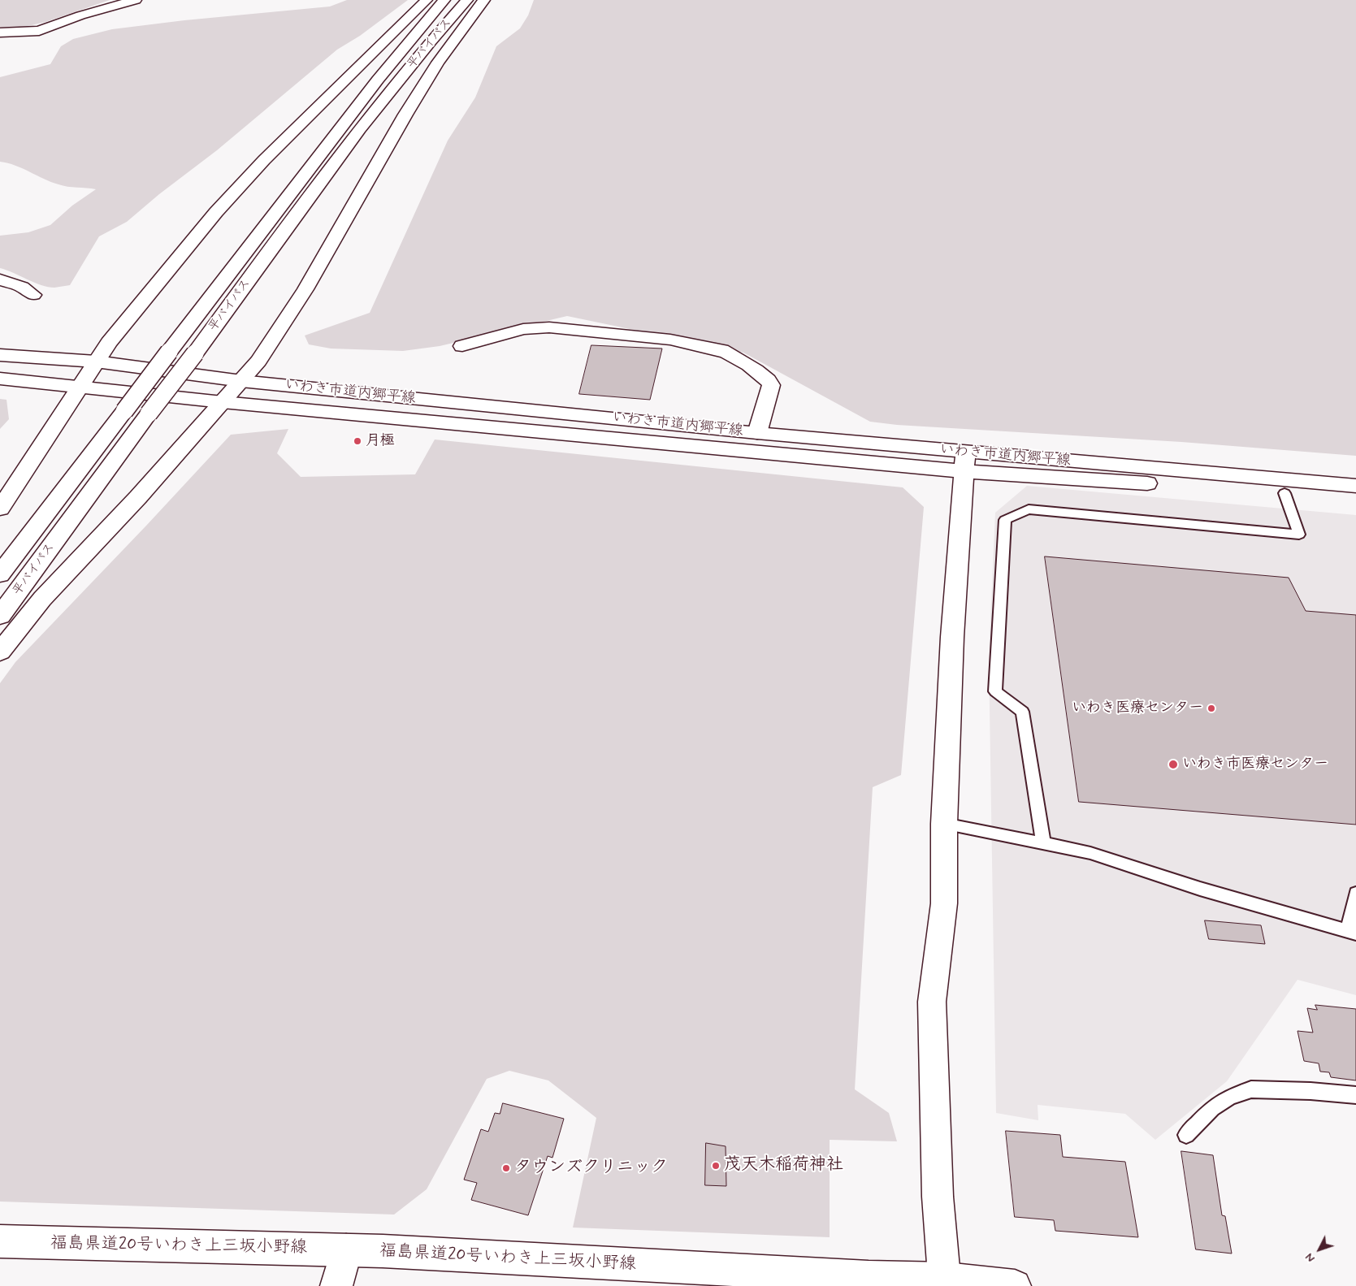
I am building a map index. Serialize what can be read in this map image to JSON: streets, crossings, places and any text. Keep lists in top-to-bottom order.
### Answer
{
  "streets": {
    "main road": ["平バイパス", "いわき市道内郷平線", "福島県道20号いわき上三坂小野線"]
  },
  "places": [
    "月極",
    "いわき医療センター",
    "いわき市医療センター",
    "茂天木稲荷神社",
    "タウンズクリニック"
  ],
  "north": "bottom left"
}
